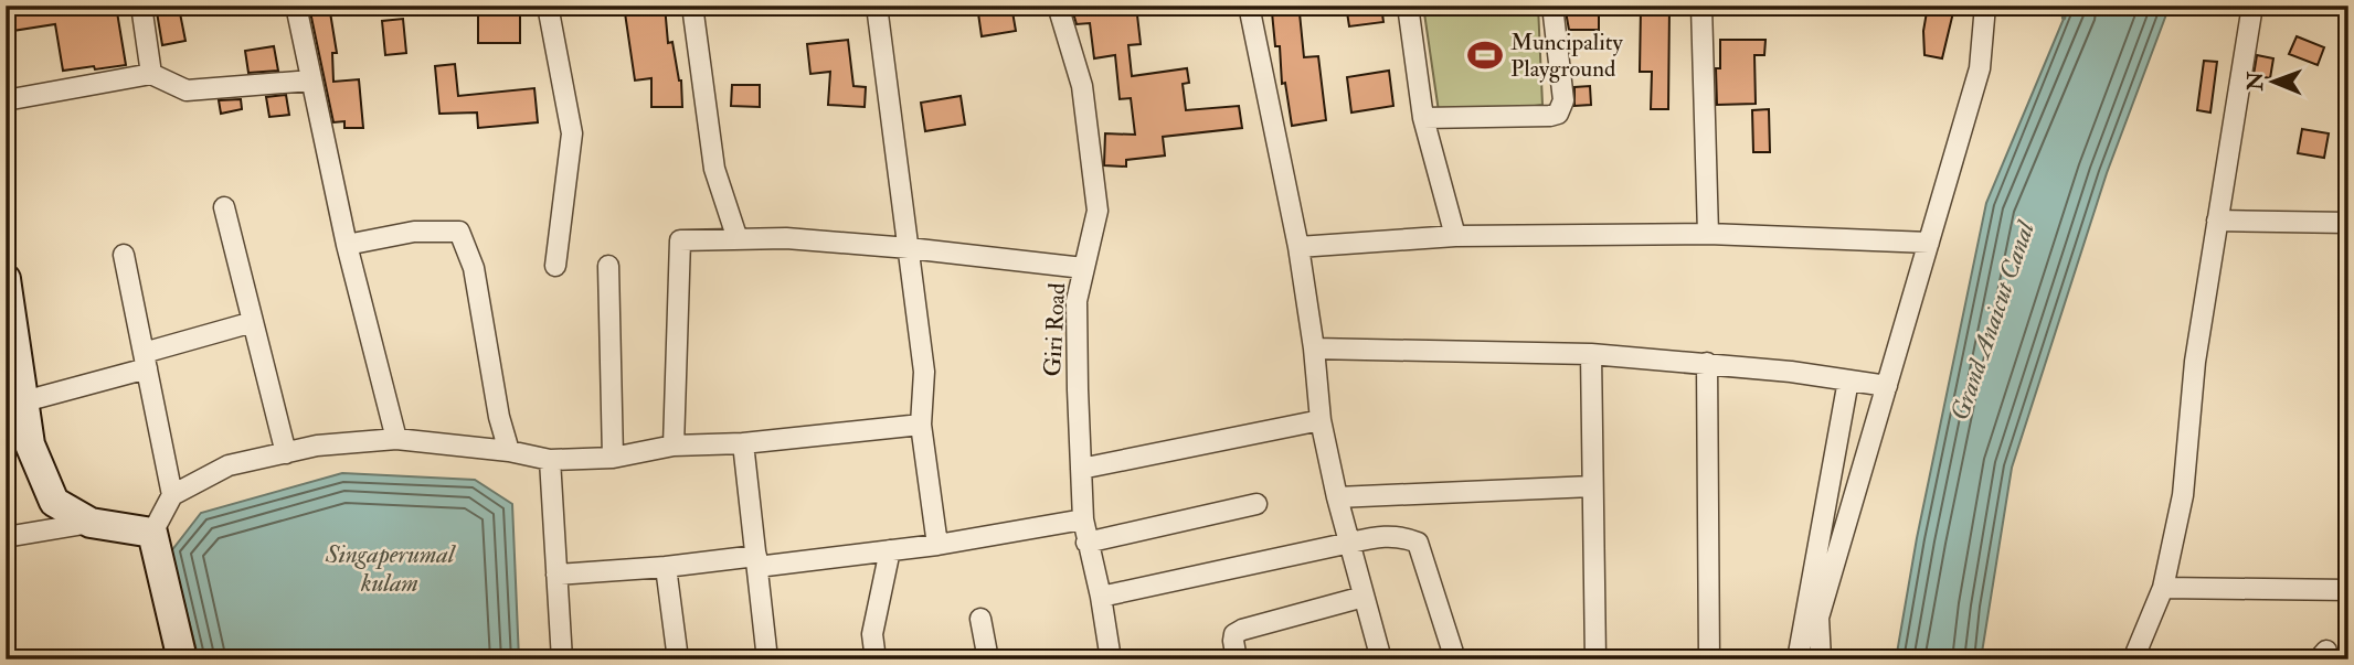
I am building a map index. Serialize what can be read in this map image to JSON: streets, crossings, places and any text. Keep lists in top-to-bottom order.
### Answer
{
  "streets": {
    "street": ["Giri Road"]
  },
  "water": ["Grand Anaicut Canal", "Singaperumal kulam"],
  "places": {
    "sports": ["Muncipality Playground"]
  },
  "north": "left"
}
